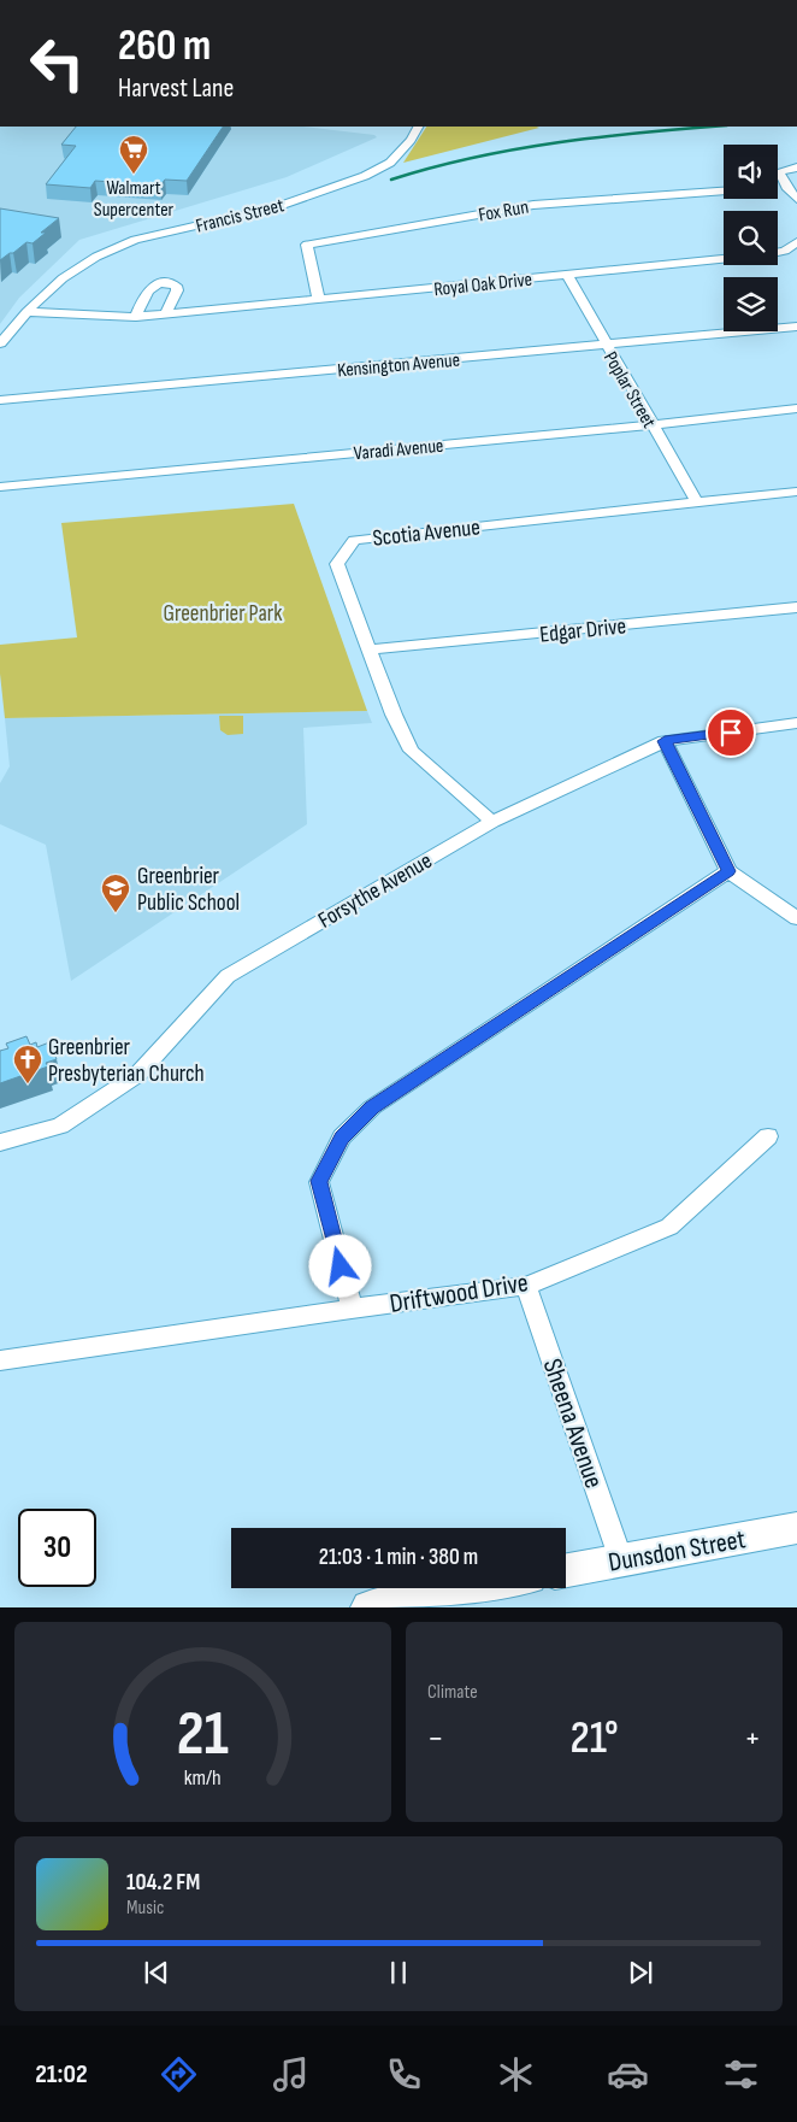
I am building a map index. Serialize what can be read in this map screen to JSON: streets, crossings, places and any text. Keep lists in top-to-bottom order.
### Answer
{
  "streets": {
    "main road": ["Dunsdon Street"],
    "street": [
      "Fox Run",
      "Francis Street",
      "Royal Oak Drive",
      "Kensington Avenue",
      "Poplar Street",
      "Varadi Avenue",
      "Scotia Avenue",
      "Edgar Drive",
      "Forsythe Avenue",
      "Driftwood Drive",
      "Sheena Avenue"
    ]
  },
  "crossings": [
    ["Fox Run", "Royal Oak Drive"],
    ["Francis Street", "Royal Oak Drive"],
    ["Royal Oak Drive", "Poplar Street"],
    ["Kensington Avenue", "Poplar Street"],
    ["Poplar Street", "Varadi Avenue"],
    ["Poplar Street", "Scotia Avenue"],
    ["Scotia Avenue", "Edgar Drive"],
    ["Scotia Avenue", "Forsythe Avenue"],
    ["Driftwood Drive", "Sheena Avenue"],
    ["Sheena Avenue", "Dunsdon Street"]
  ],
  "parks": ["Greenbrier Park"],
  "places": {
    "supermarket": ["Walmart Supercenter"],
    "school or university": ["Greenbrier Public School"],
    "church": ["Greenbrier Presbyterian Church"]
  },
  "page": {
    "turn": ["260 m", "Harvest Lane"],
    "limit": "30",
    "trip": "21:03 · 1 min · 380 m",
    "tile": "Climate",
    "heat": ["−", "21°", "+"],
    "song": ["104.2 FM", "Music"],
    "tabs": "21:02",
    "gauge": ["21", "km/h"]
  }
}
